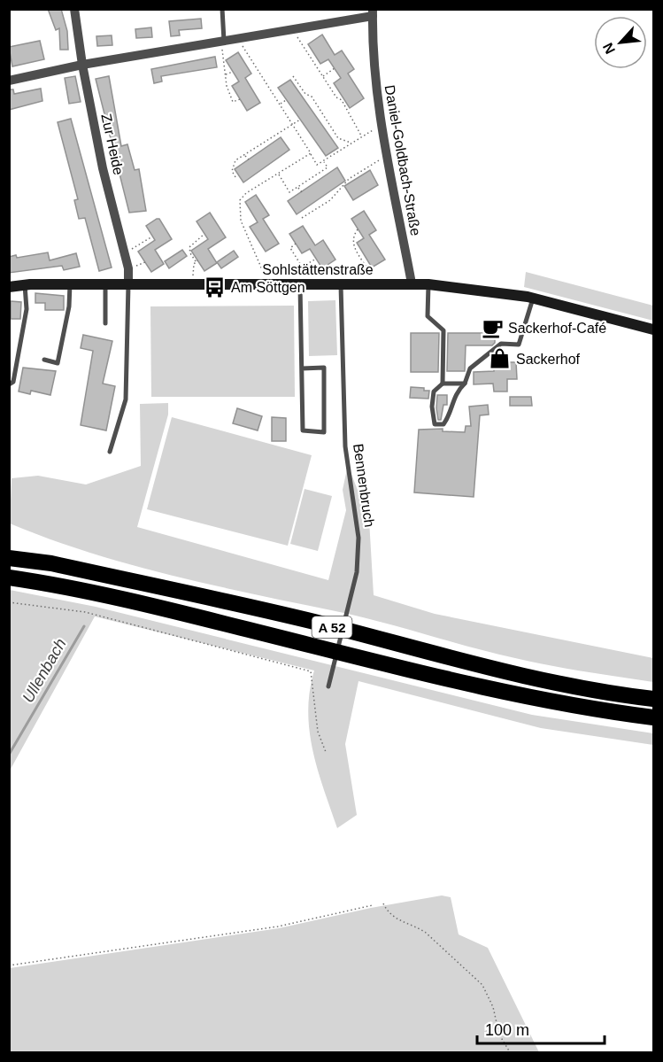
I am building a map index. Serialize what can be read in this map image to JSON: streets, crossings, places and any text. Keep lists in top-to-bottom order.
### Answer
{
  "streets": {
    "highway": ["A 52"],
    "street": ["Zur Heide", "Daniel-Goldbach-Straße", "Sohlstättenstraße"],
    "lane": ["Bennenbruch"]
  },
  "crossings": [
    ["Zur Heide", "Sohlstättenstraße"],
    ["Daniel-Goldbach-Straße", "Sohlstättenstraße"],
    ["Sohlstättenstraße", "Bennenbruch"]
  ],
  "water": ["Ullenbach"],
  "places": {
    "bus stop": ["Am Söttgen"],
    "cafe": ["Sackerhof-Café"],
    "shop": ["Sackerhof"]
  },
  "scale_bar": "100 m",
  "north": "bottom left"
}
